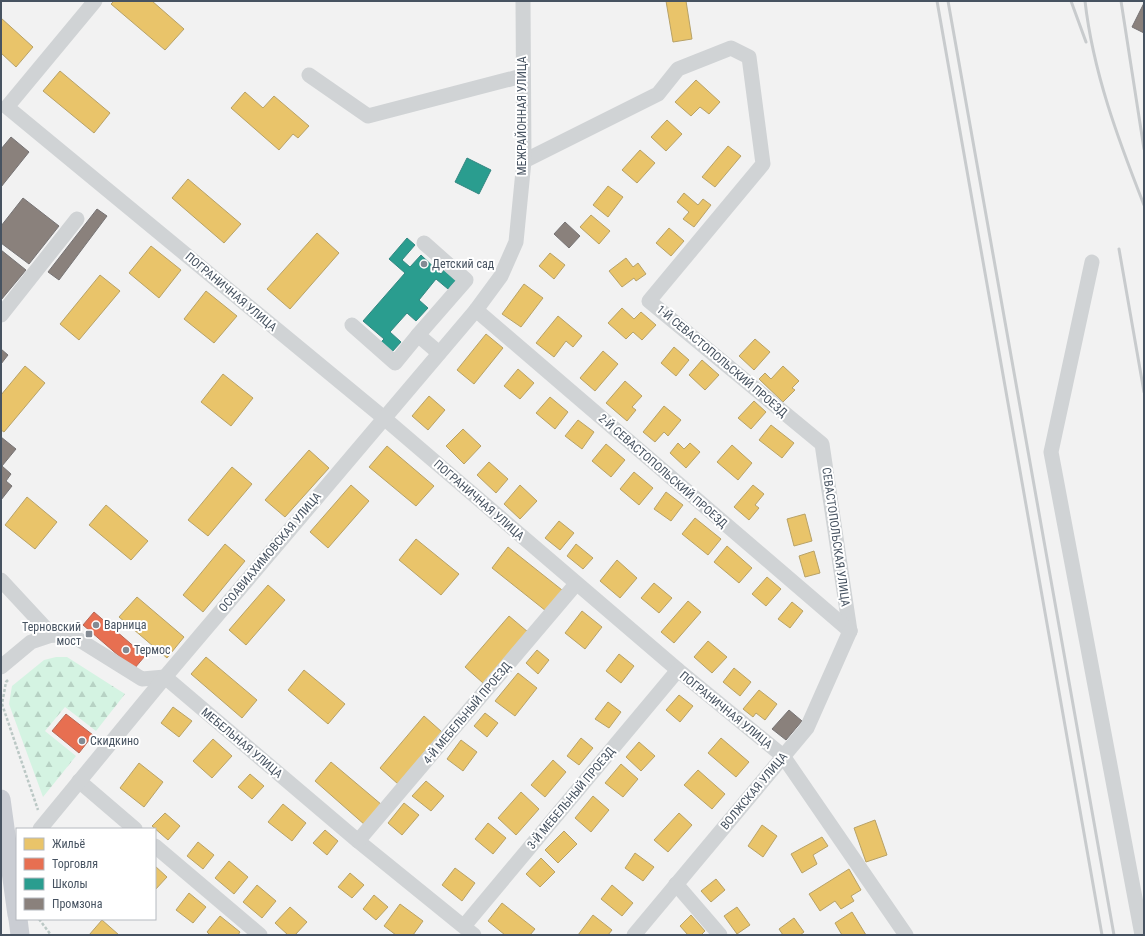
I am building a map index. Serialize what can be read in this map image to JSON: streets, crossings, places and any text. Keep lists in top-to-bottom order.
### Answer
{
  "streets": {
    "street": [
      "МЕЖРАЙОННАЯ УЛИЦА",
      "ПОГРАНИЧНАЯ УЛИЦА",
      "1-Й СЕВАСТОПОЛЬСКИЙ ПРОЕЗД",
      "2-Й СЕВАСТОПОЛЬСКИЙ ПРОЕЗД",
      "СЕВАСТОПОЛЬСКАЯ УЛИЦА",
      "ОСОАВИАХИМОВСКАЯ УЛИЦА",
      "4-Й МЕБЕЛЬНЫЙ ПРОЕЗД",
      "МЕБЕЛЬНАЯ УЛИЦА",
      "ВОЛЖСКАЯ УЛИЦА",
      "3-Й МЕБЕЛЬНЫЙ ПРОЕЗД"
    ]
  },
  "crossings": [
    ["МЕЖРАЙОННАЯ УЛИЦА", "1-Й СЕВАСТОПОЛЬСКИЙ ПРОЕЗД"],
    ["МЕЖРАЙОННАЯ УЛИЦА", "ОСОАВИАХИМОВСКАЯ УЛИЦА"],
    ["ПОГРАНИЧНАЯ УЛИЦА", "ОСОАВИАХИМОВСКАЯ УЛИЦА"],
    ["ПОГРАНИЧНАЯ УЛИЦА", "4-Й МЕБЕЛЬНЫЙ ПРОЕЗД"],
    ["ПОГРАНИЧНАЯ УЛИЦА", "ВОЛЖСКАЯ УЛИЦА"],
    ["ПОГРАНИЧНАЯ УЛИЦА", "3-Й МЕБЕЛЬНЫЙ ПРОЕЗД"],
    ["1-Й СЕВАСТОПОЛЬСКИЙ ПРОЕЗД", "СЕВАСТОПОЛЬСКАЯ УЛИЦА"],
    ["2-Й СЕВАСТОПОЛЬСКИЙ ПРОЕЗД", "СЕВАСТОПОЛЬСКАЯ УЛИЦА"],
    ["2-Й СЕВАСТОПОЛЬСКИЙ ПРОЕЗД", "ОСОАВИАХИМОВСКАЯ УЛИЦА"],
    ["2-Й СЕВАСТОПОЛЬСКИЙ ПРОЕЗД", "ВОЛЖСКАЯ УЛИЦА"],
    ["СЕВАСТОПОЛЬСКАЯ УЛИЦА", "ВОЛЖСКАЯ УЛИЦА"],
    ["ОСОАВИАХИМОВСКАЯ УЛИЦА", "МЕБЕЛЬНАЯ УЛИЦА"],
    ["4-Й МЕБЕЛЬНЫЙ ПРОЕЗД", "МЕБЕЛЬНАЯ УЛИЦА"],
    ["МЕБЕЛЬНАЯ УЛИЦА", "3-Й МЕБЕЛЬНЫЙ ПРОЕЗД"]
  ],
  "places": {
    "other": [
      "Детский сад",
      "Варница",
      "Термос",
      "Скидкино"
    ],
    "transit": ["Терновский мост"]
  },
  "legend": [
    "Жильё",
    "Торговля",
    "Школы",
    "Промзона"
  ]
}
